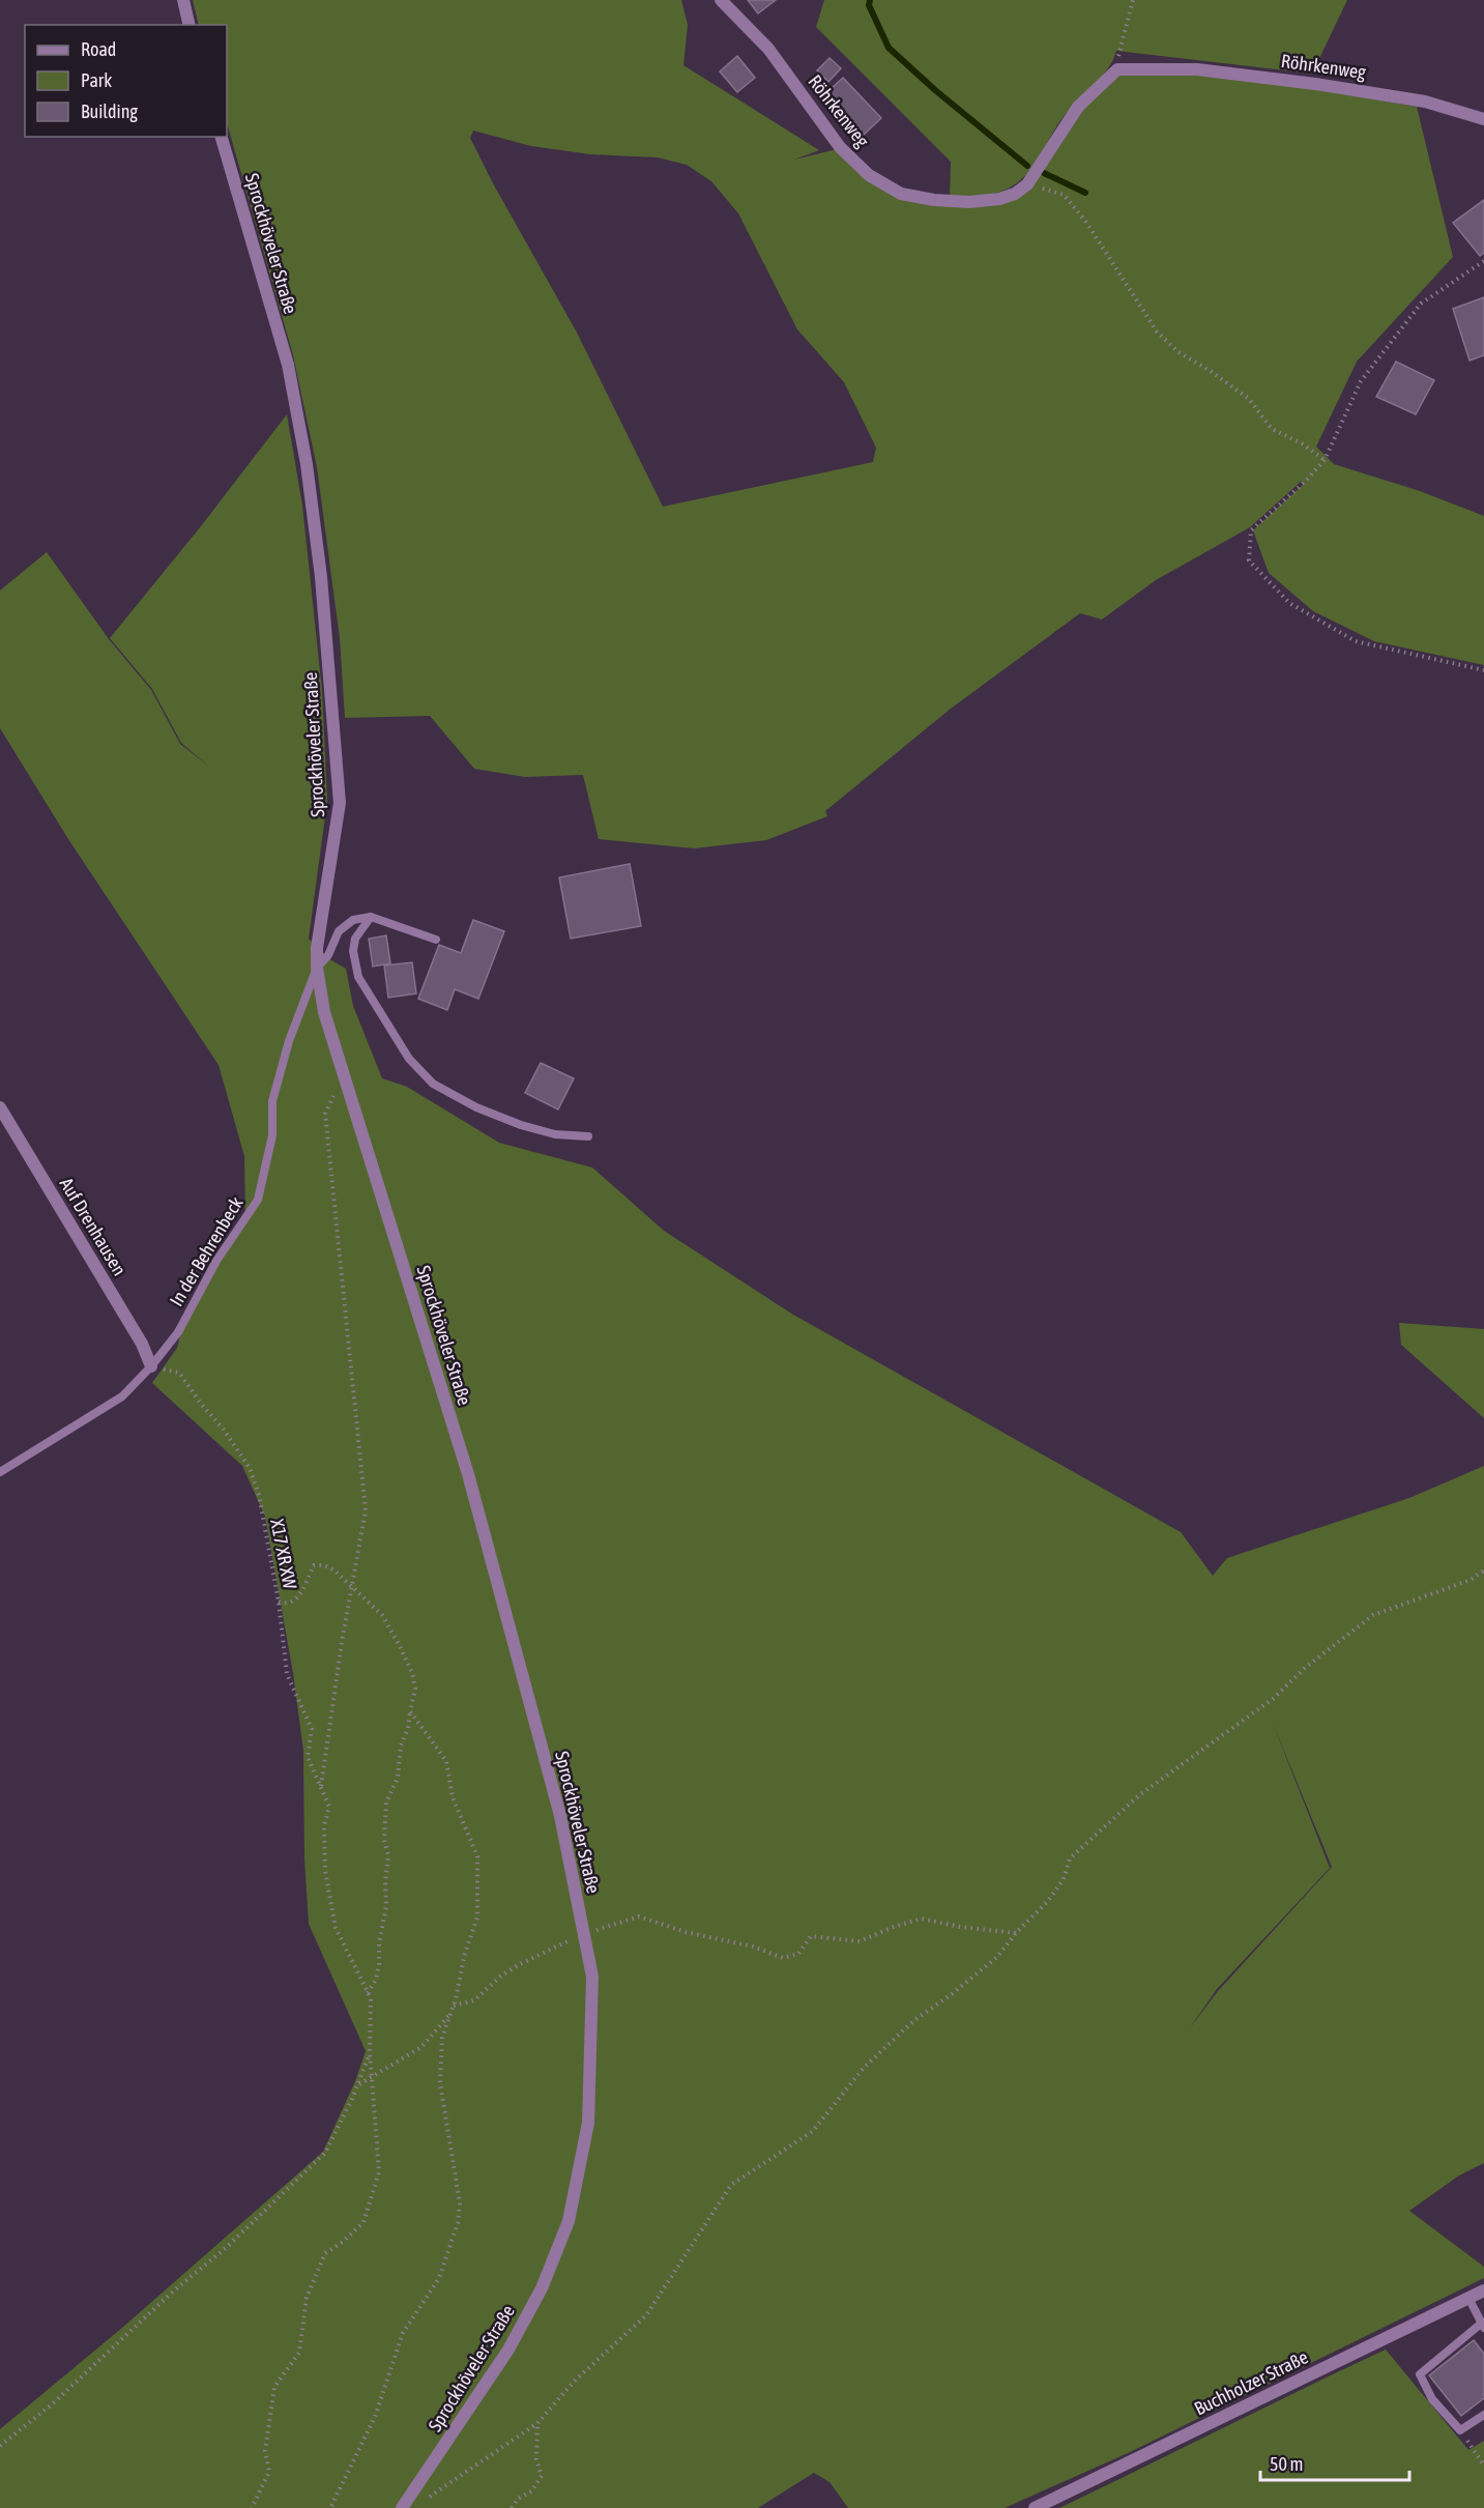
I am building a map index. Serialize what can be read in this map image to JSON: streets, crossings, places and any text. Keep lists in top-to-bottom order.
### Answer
{
  "streets": {
    "street": [
      "Röhrkenweg",
      "Sprockhöveler Straße",
      "Auf Drenhausen",
      "Buchholzer Straße"
    ],
    "lane": ["In der Behrenbeck"],
    "path": ["X17 XR XW"]
  },
  "crossings": [
    ["Sprockhöveler Straße", "In der Behrenbeck"],
    ["Auf Drenhausen", "In der Behrenbeck"],
    ["Auf Drenhausen", "X17 XR XW"],
    ["In der Behrenbeck", "X17 XR XW"]
  ],
  "legend": ["Road", "Park", "Building"],
  "scale_bar": "50 m"
}
